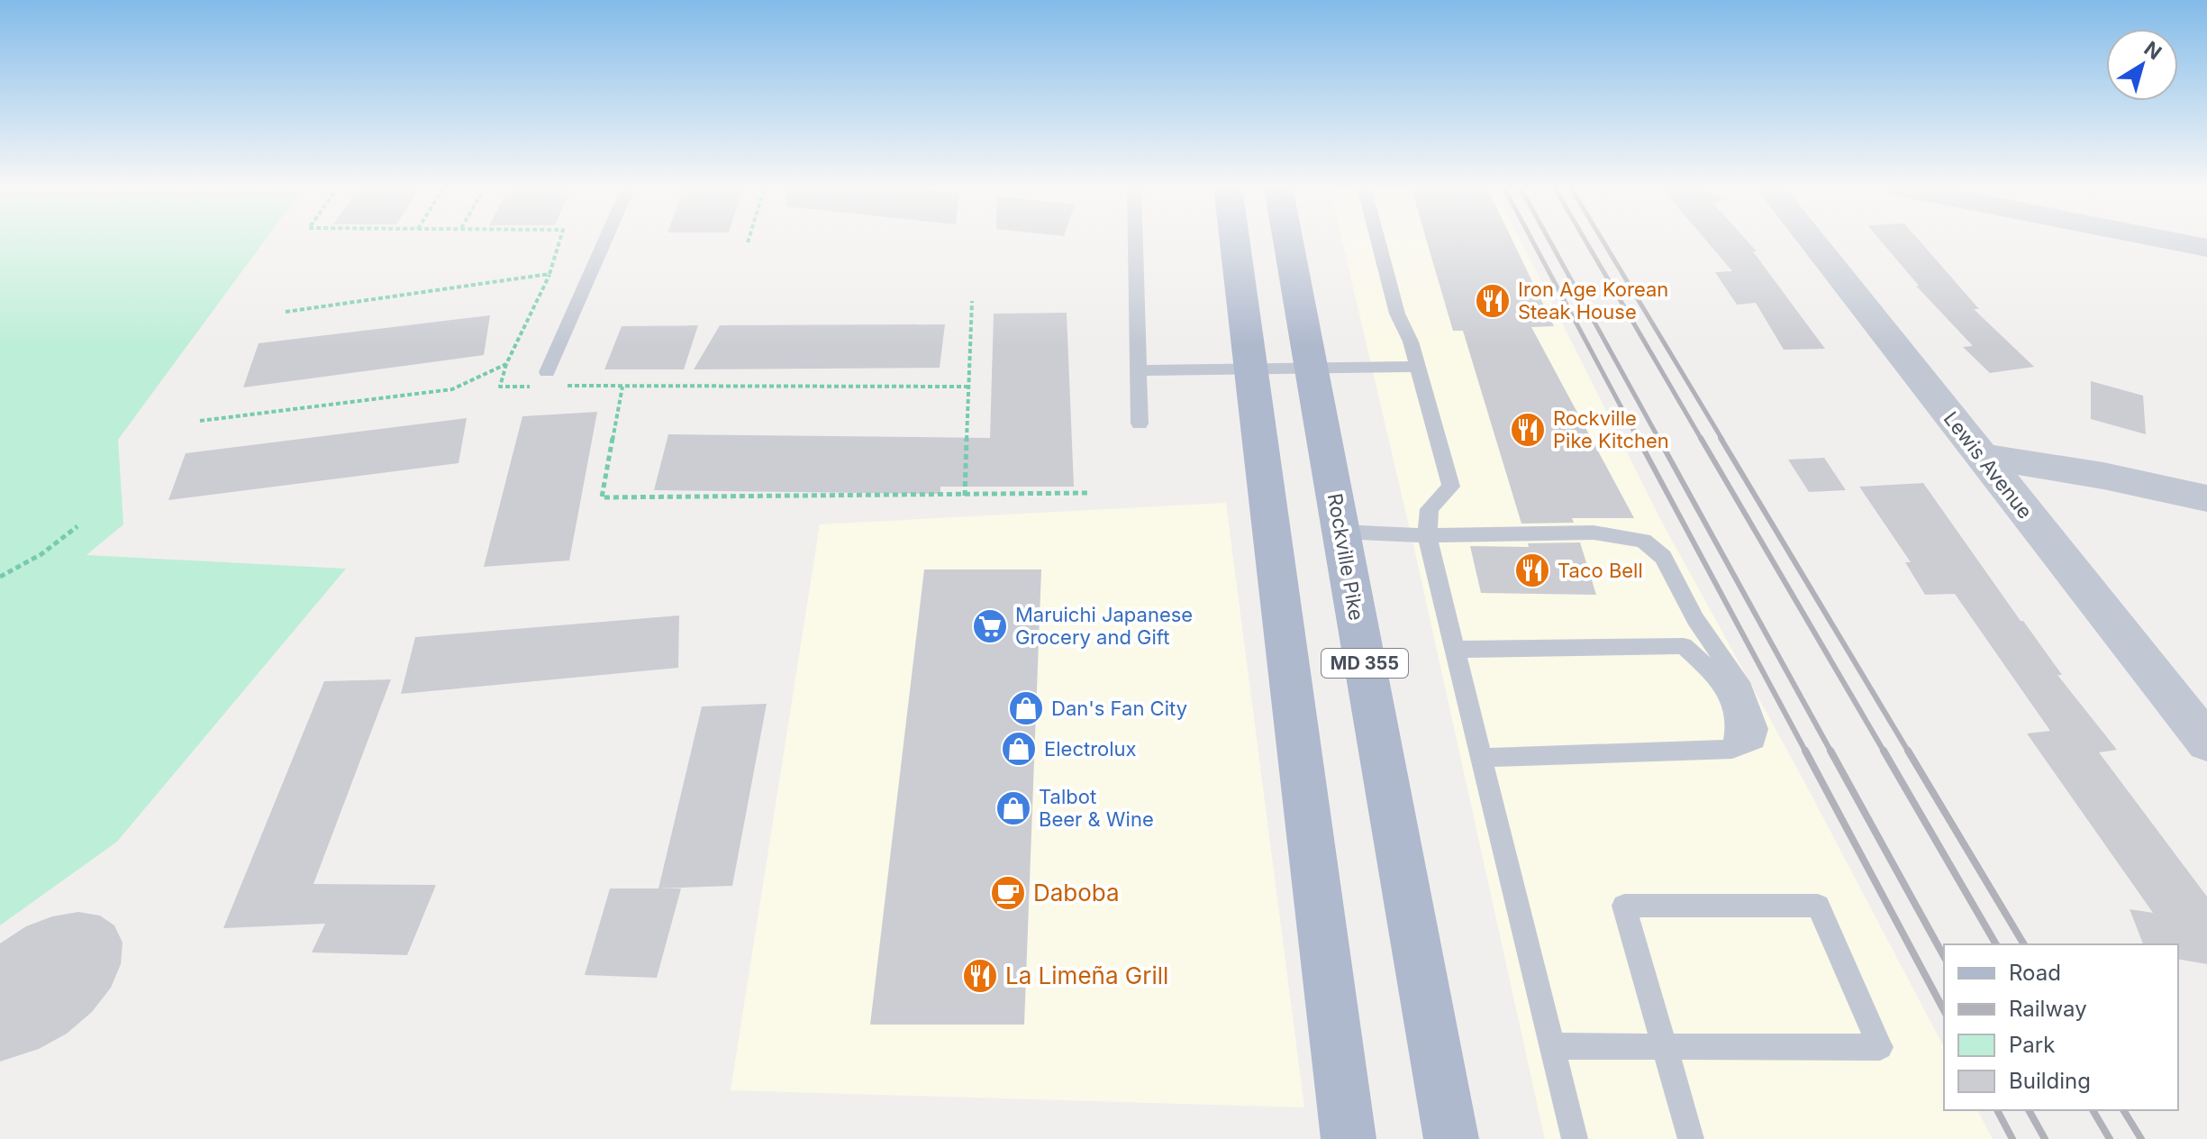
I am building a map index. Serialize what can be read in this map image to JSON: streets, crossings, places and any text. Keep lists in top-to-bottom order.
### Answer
{
  "streets": {
    "main road": ["Rockville Pike", "MD 355"],
    "street": ["Lewis Avenue"]
  },
  "places": {
    "restaurant": [
      "Iron Age Korean Steak House",
      "Rockville Pike Kitchen",
      "Taco Bell",
      "La Limeña Grill"
    ],
    "supermarket": ["Maruichi Japanese Grocery and Gift"],
    "shop": ["Dan's Fan City", "Electrolux", "Talbot Beer & Wine"],
    "cafe": ["Daboba"]
  },
  "legend": [
    "Road",
    "Railway",
    "Park",
    "Building"
  ],
  "north": "top right"
}
